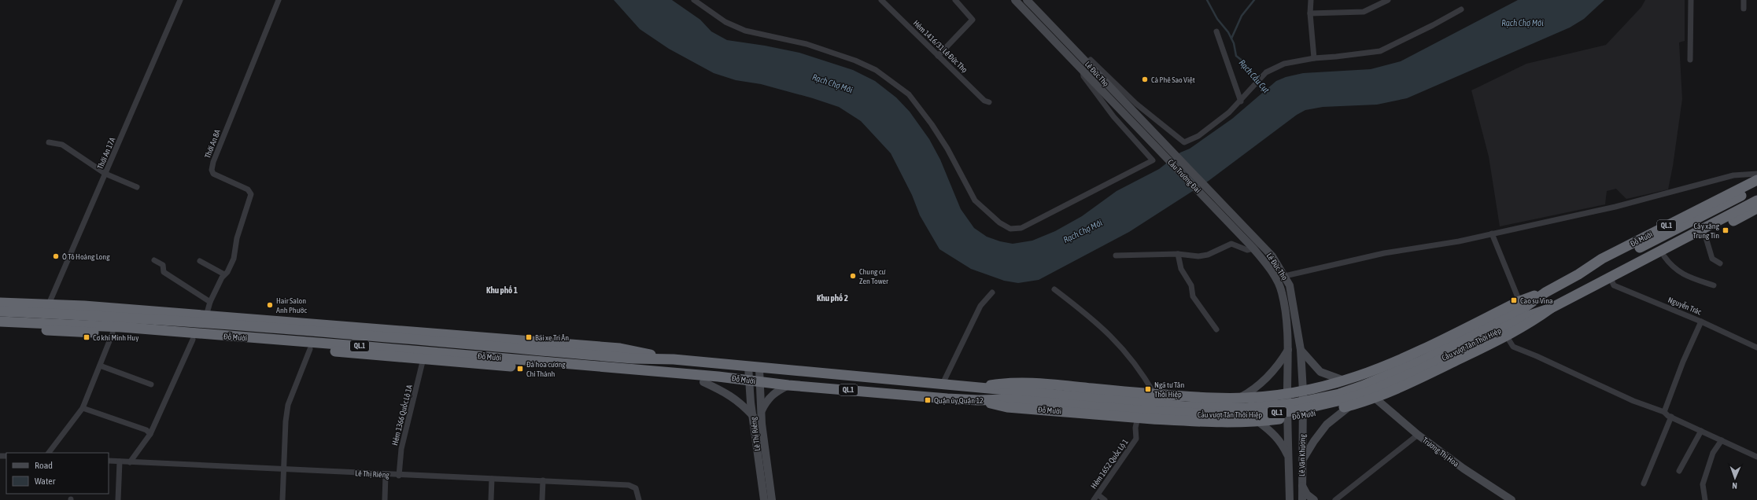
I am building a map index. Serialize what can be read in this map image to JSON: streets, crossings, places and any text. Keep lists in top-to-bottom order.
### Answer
{
  "streets": {
    "highway": ["QL.1", "Đỗ Mười", "Cầu vượt Tân Thới Hiệp"],
    "main road": [
      "Lê Đức Thọ",
      "Cầu Trường Đai",
      "Lê Thị Riêng",
      "Trương Thị Hoa",
      "Lê Văn Khương"
    ],
    "street": [
      "Hẻm 1416/31 Lê Đức Thọ",
      "Thới An 8A",
      "Thới An 17A",
      "Nguyễn Trác",
      "Hẻm 1366 Quốc Lộ 1A",
      "Hẻm 1652 Quốc Lộ 1"
    ]
  },
  "crossings": [
    ["Lê Đức Thọ", "Cầu Trường Đai"],
    ["Lê Đức Thọ", "Đỗ Mười"],
    ["Lê Đức Thọ", "Lê Văn Khương"],
    ["Thới An 8A", "Đỗ Mười"],
    ["Thới An 17A", "Đỗ Mười"],
    ["QL.1", "Đỗ Mười"],
    ["Đỗ Mười", "Nguyễn Trác"],
    ["Đỗ Mười", "Cầu vượt Tân Thới Hiệp"],
    ["Đỗ Mười", "Hẻm 1366 Quốc Lộ 1A"],
    ["Đỗ Mười", "Lê Thị Riêng"],
    ["Đỗ Mười", "Trương Thị Hoa"],
    ["Đỗ Mười", "Lê Văn Khương"],
    ["Đỗ Mười", "Hẻm 1652 Quốc Lộ 1"],
    ["Hẻm 1366 Quốc Lộ 1A", "Lê Thị Riêng"]
  ],
  "districts": ["Khu phố 1", "Khu phố 2"],
  "water": ["Rạch Chợ Mới", "Rạch Cầu Cụt"],
  "places": {
    "other": [
      "Cà Phê Sao Việt",
      "Ô Tô Hoàng Long",
      "Chung cư Zen Tower",
      "Hair Salon Anh Phước"
    ],
    "transit": [
      "Cây xăng Trung Tín",
      "Cao su Vina",
      "Cơ khí Minh Huy",
      "Bãi xe Tri Ân",
      "Đá hoa cương Chí Thành",
      "Ngã tư Tân Thới Hiệp",
      "Quận ủy Quận 12"
    ]
  },
  "legend": ["Road", "Water"],
  "north": "bottom"
}
